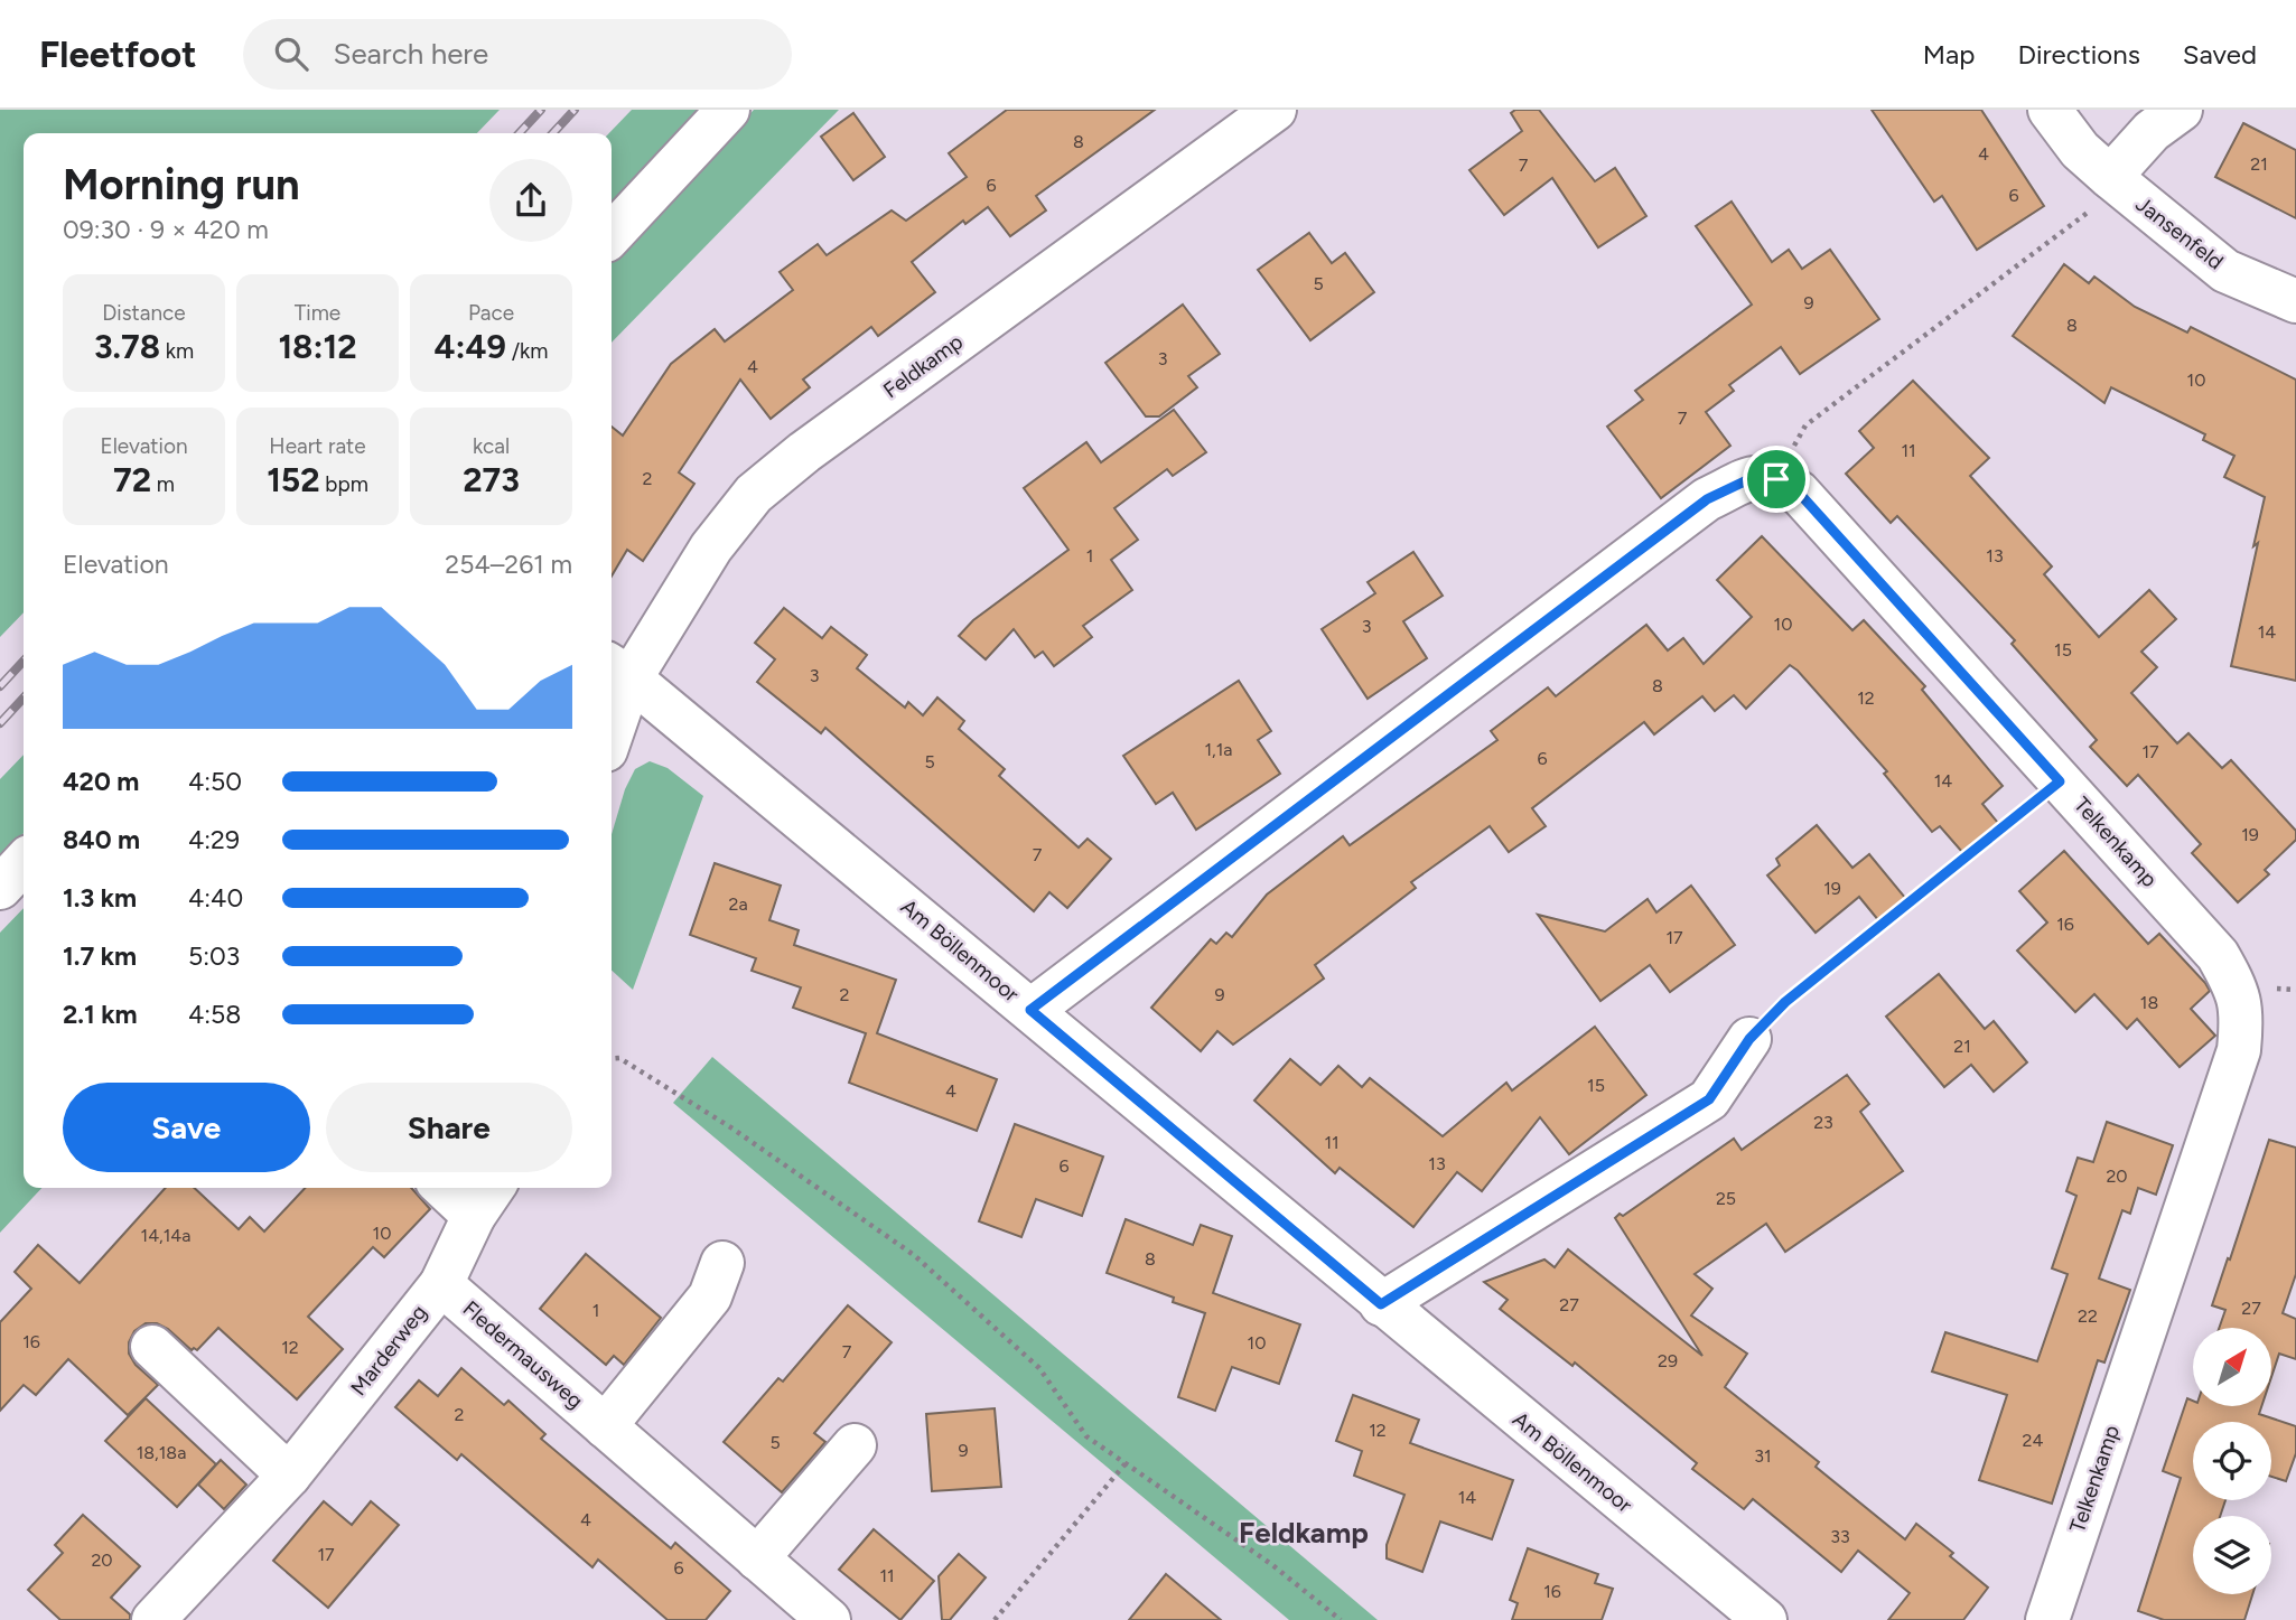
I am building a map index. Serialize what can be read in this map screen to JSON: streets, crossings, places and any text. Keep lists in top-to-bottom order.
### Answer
{
  "streets": {
    "street": [
      "Jansenfeld",
      "Feldkamp",
      "Telkenkamp",
      "Am Böllenmoor",
      "Marderweg",
      "Fledermausweg"
    ]
  },
  "crossings": [
    ["Feldkamp", "Am Böllenmoor"],
    ["Marderweg", "Fledermausweg"]
  ],
  "districts": ["Feldkamp"],
  "house_numbers": [
    "8",
    "4",
    "21",
    "7",
    "6",
    "6",
    "5",
    "9",
    "8",
    "3",
    "4",
    "10",
    "7",
    "11",
    "2",
    "1",
    "13",
    "10",
    "3",
    "14",
    "15",
    "3",
    "8",
    "12",
    "1,1a",
    "17",
    "6",
    "5",
    "14",
    "19",
    "7",
    "19",
    "2a",
    "16",
    "17",
    "2",
    "9",
    "18",
    "21",
    "15",
    "4",
    "23",
    "11",
    "13",
    "6",
    "20",
    "25",
    "10",
    "14,14a",
    "8",
    "27",
    "27",
    "1",
    "22",
    "16",
    "10",
    "12",
    "7",
    "29",
    "2",
    "12",
    "24",
    "5",
    "9",
    "18,18a",
    "31",
    "14",
    "4",
    "33",
    "17",
    "20",
    "6",
    "11",
    "16"
  ],
  "north": "top right",
  "page": {
    "header": "Fleetfoot",
    "search": "Search here",
    "nav": ["Map", "Directions", "Saved"],
    "heading": ["Morning run", "09:30 · 9 × 420 m"],
    "stats": [
      ["Distance", "3.78 km"],
      ["Time", "18:12"],
      ["Pace", "4:49 /km"],
      ["Elevation", "72 m"],
      ["Heart rate", "152 bpm"],
      ["kcal", "273"]
    ],
    "chart": ["Elevation", "254–261 m"],
    "list": [
      {
        "name": "420 m",
        "note": "4:50"
      },
      {
        "name": "840 m",
        "note": "4:29"
      },
      {
        "name": "1.3 km",
        "note": "4:40"
      },
      {
        "name": "1.7 km",
        "note": "5:03"
      },
      {
        "name": "2.1 km",
        "note": "4:58"
      }
    ],
    "buttons": ["Save", "Share"]
  }
}
